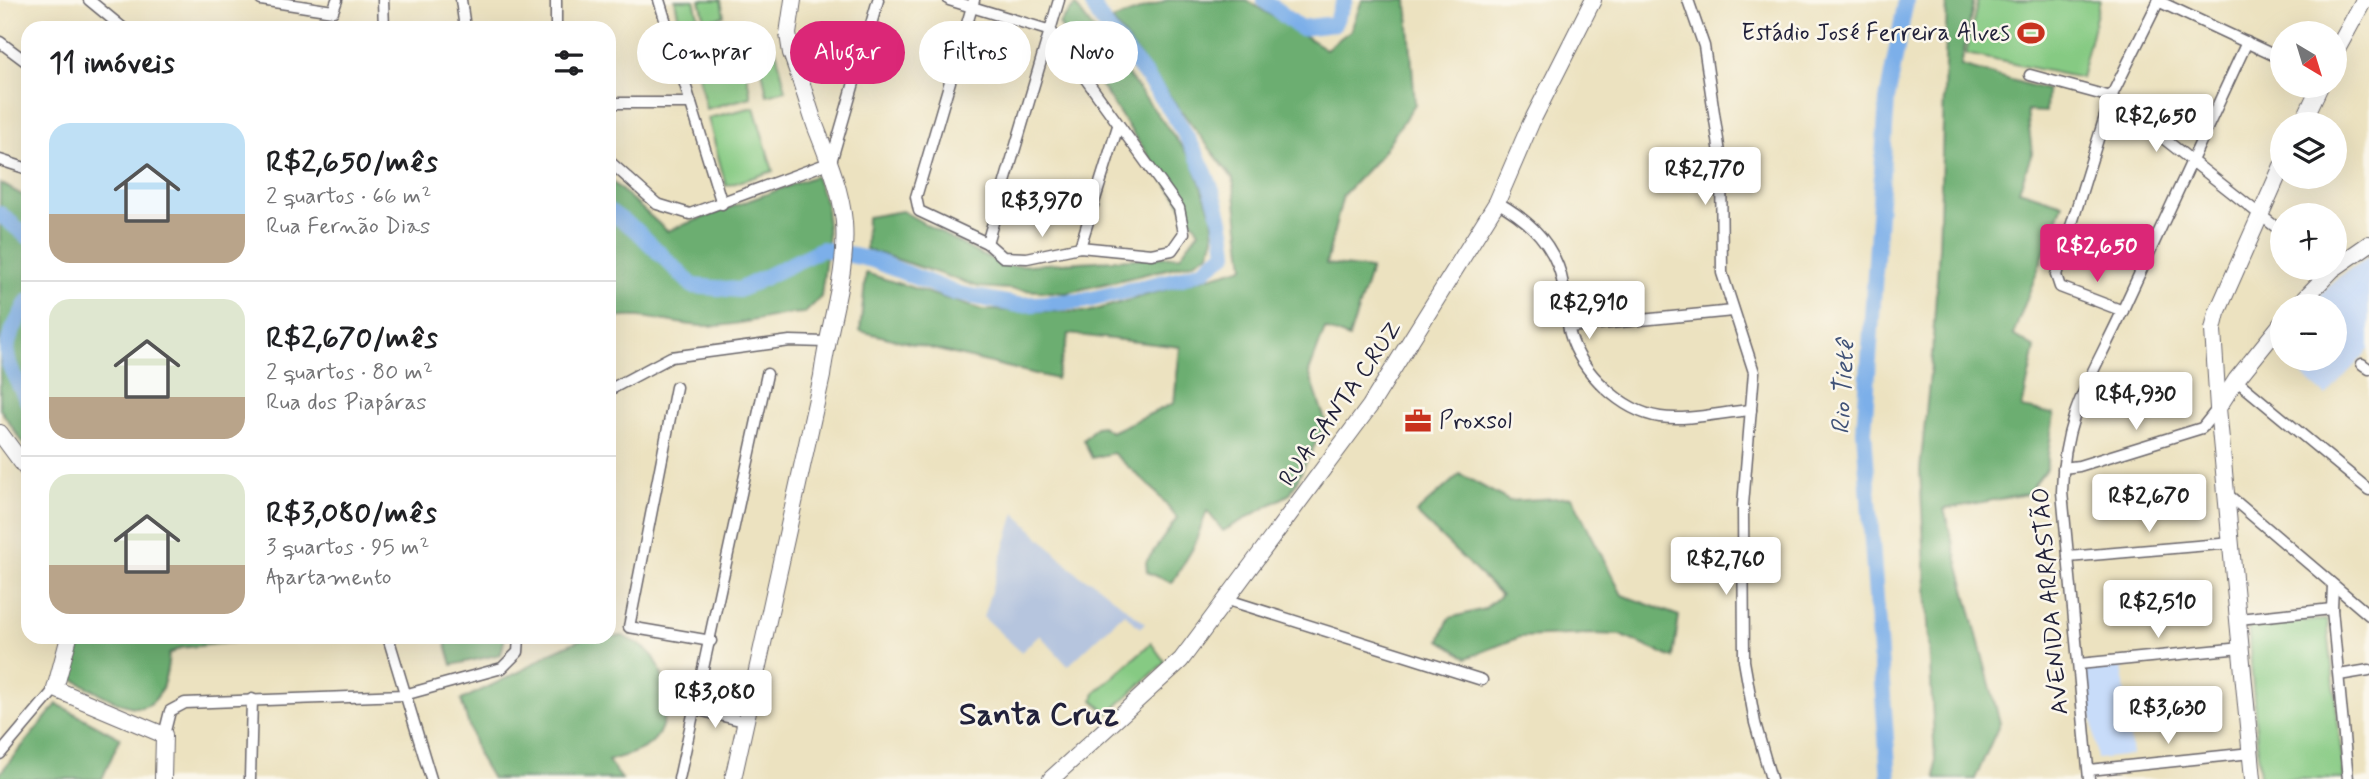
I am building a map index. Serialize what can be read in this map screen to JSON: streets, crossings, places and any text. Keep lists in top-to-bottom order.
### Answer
{
  "streets": {
    "street": ["RUA SANTA CRUZ", "AVENIDA ARRASTÃO"]
  },
  "districts": ["Santa Cruz"],
  "water": ["Rio Tietê"],
  "places": {
    "sports": ["Estádio José Ferreira Alves"],
    "office": ["Proxsol"]
  },
  "north": "bottom right",
  "page": {
    "map_buttons": ["+", "−"],
    "chip": [
      "Comprar",
      "Alugar",
      "Filtros",
      "Novo"
    ],
    "heading": "11 imóveis",
    "price": [
      "R$2,650",
      "R$2,770",
      "R$3,970",
      "R$2,650",
      "R$2,910",
      "R$4,930",
      "R$2,670",
      "R$2,760",
      "R$2,510",
      "R$3,080",
      "R$3,630"
    ],
    "list": [
      {
        "name": "R$2,650/mês",
        "note": "2 quartos · 66 m² · Rua Fernão Dias"
      },
      {
        "name": "R$2,670/mês",
        "note": "2 quartos · 80 m² · Rua dos Piapáras"
      },
      {
        "name": "R$3,080/mês",
        "note": "3 quartos · 95 m² · Apartamento"
      }
    ]
  }
}
